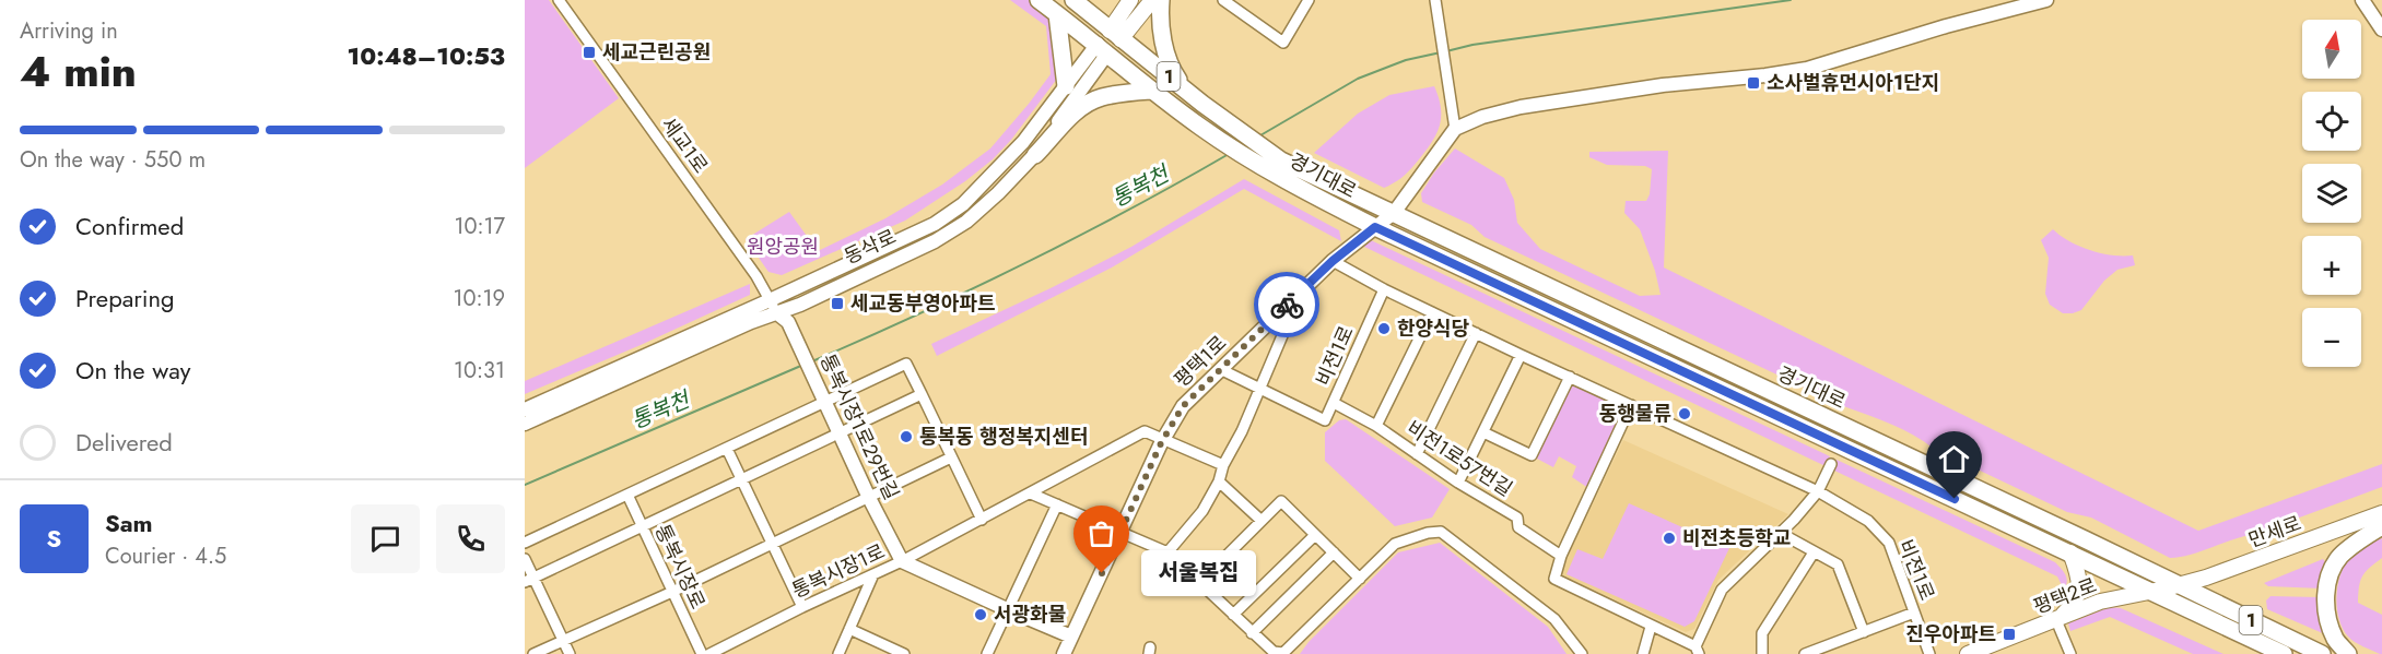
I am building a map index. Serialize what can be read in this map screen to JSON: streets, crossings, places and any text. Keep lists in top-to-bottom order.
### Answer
{
  "streets": {
    "main road": [
      "1",
      "경기대로",
      "만세로",
      "평택2로"
    ],
    "street": [
      "세교1로",
      "동삭로",
      "비전1로",
      "평택1로",
      "통복시장1로29번길",
      "비전1로57번길",
      "통복시장로",
      "통복시장1로"
    ]
  },
  "crossings": [
    ["1", "경기대로"],
    ["1", "동삭로"],
    ["세교1로", "동삭로"],
    ["경기대로", "평택1로"],
    ["경기대로", "만세로"],
    ["경기대로", "평택2로"],
    ["동삭로", "통복시장1로29번길"],
    ["비전1로", "비전1로57번길"],
    ["평택1로", "통복시장1로"],
    ["통복시장1로29번길", "통복시장1로"],
    ["만세로", "평택2로"]
  ],
  "water": ["통복천"],
  "parks": ["원앙공원"],
  "places": {
    "transit": [
      "세교근린공원",
      "소사벌휴먼시아1단지",
      "세교동부영아파트",
      "진우아파트"
    ],
    "other": [
      "한양식당",
      "동행물류",
      "통복동 행정복지센터",
      "비전초등학교",
      "서울복집",
      "서광화물"
    ]
  },
  "north": "top",
  "page": {
    "heading": ["4 min", "Arriving in", "10:48–10:53"],
    "panel": ["Sam", "Courier · 4.5"],
    "map_buttons": ["+", "−"],
    "bar": "On the way · 550 m",
    "list": [
      ["Confirmed", "10:17"],
      ["Preparing", "10:19"],
      ["On the way", "10:31"],
      "Delivered"
    ],
    "round": "S",
    "bubble": "서울복집"
  }
}
